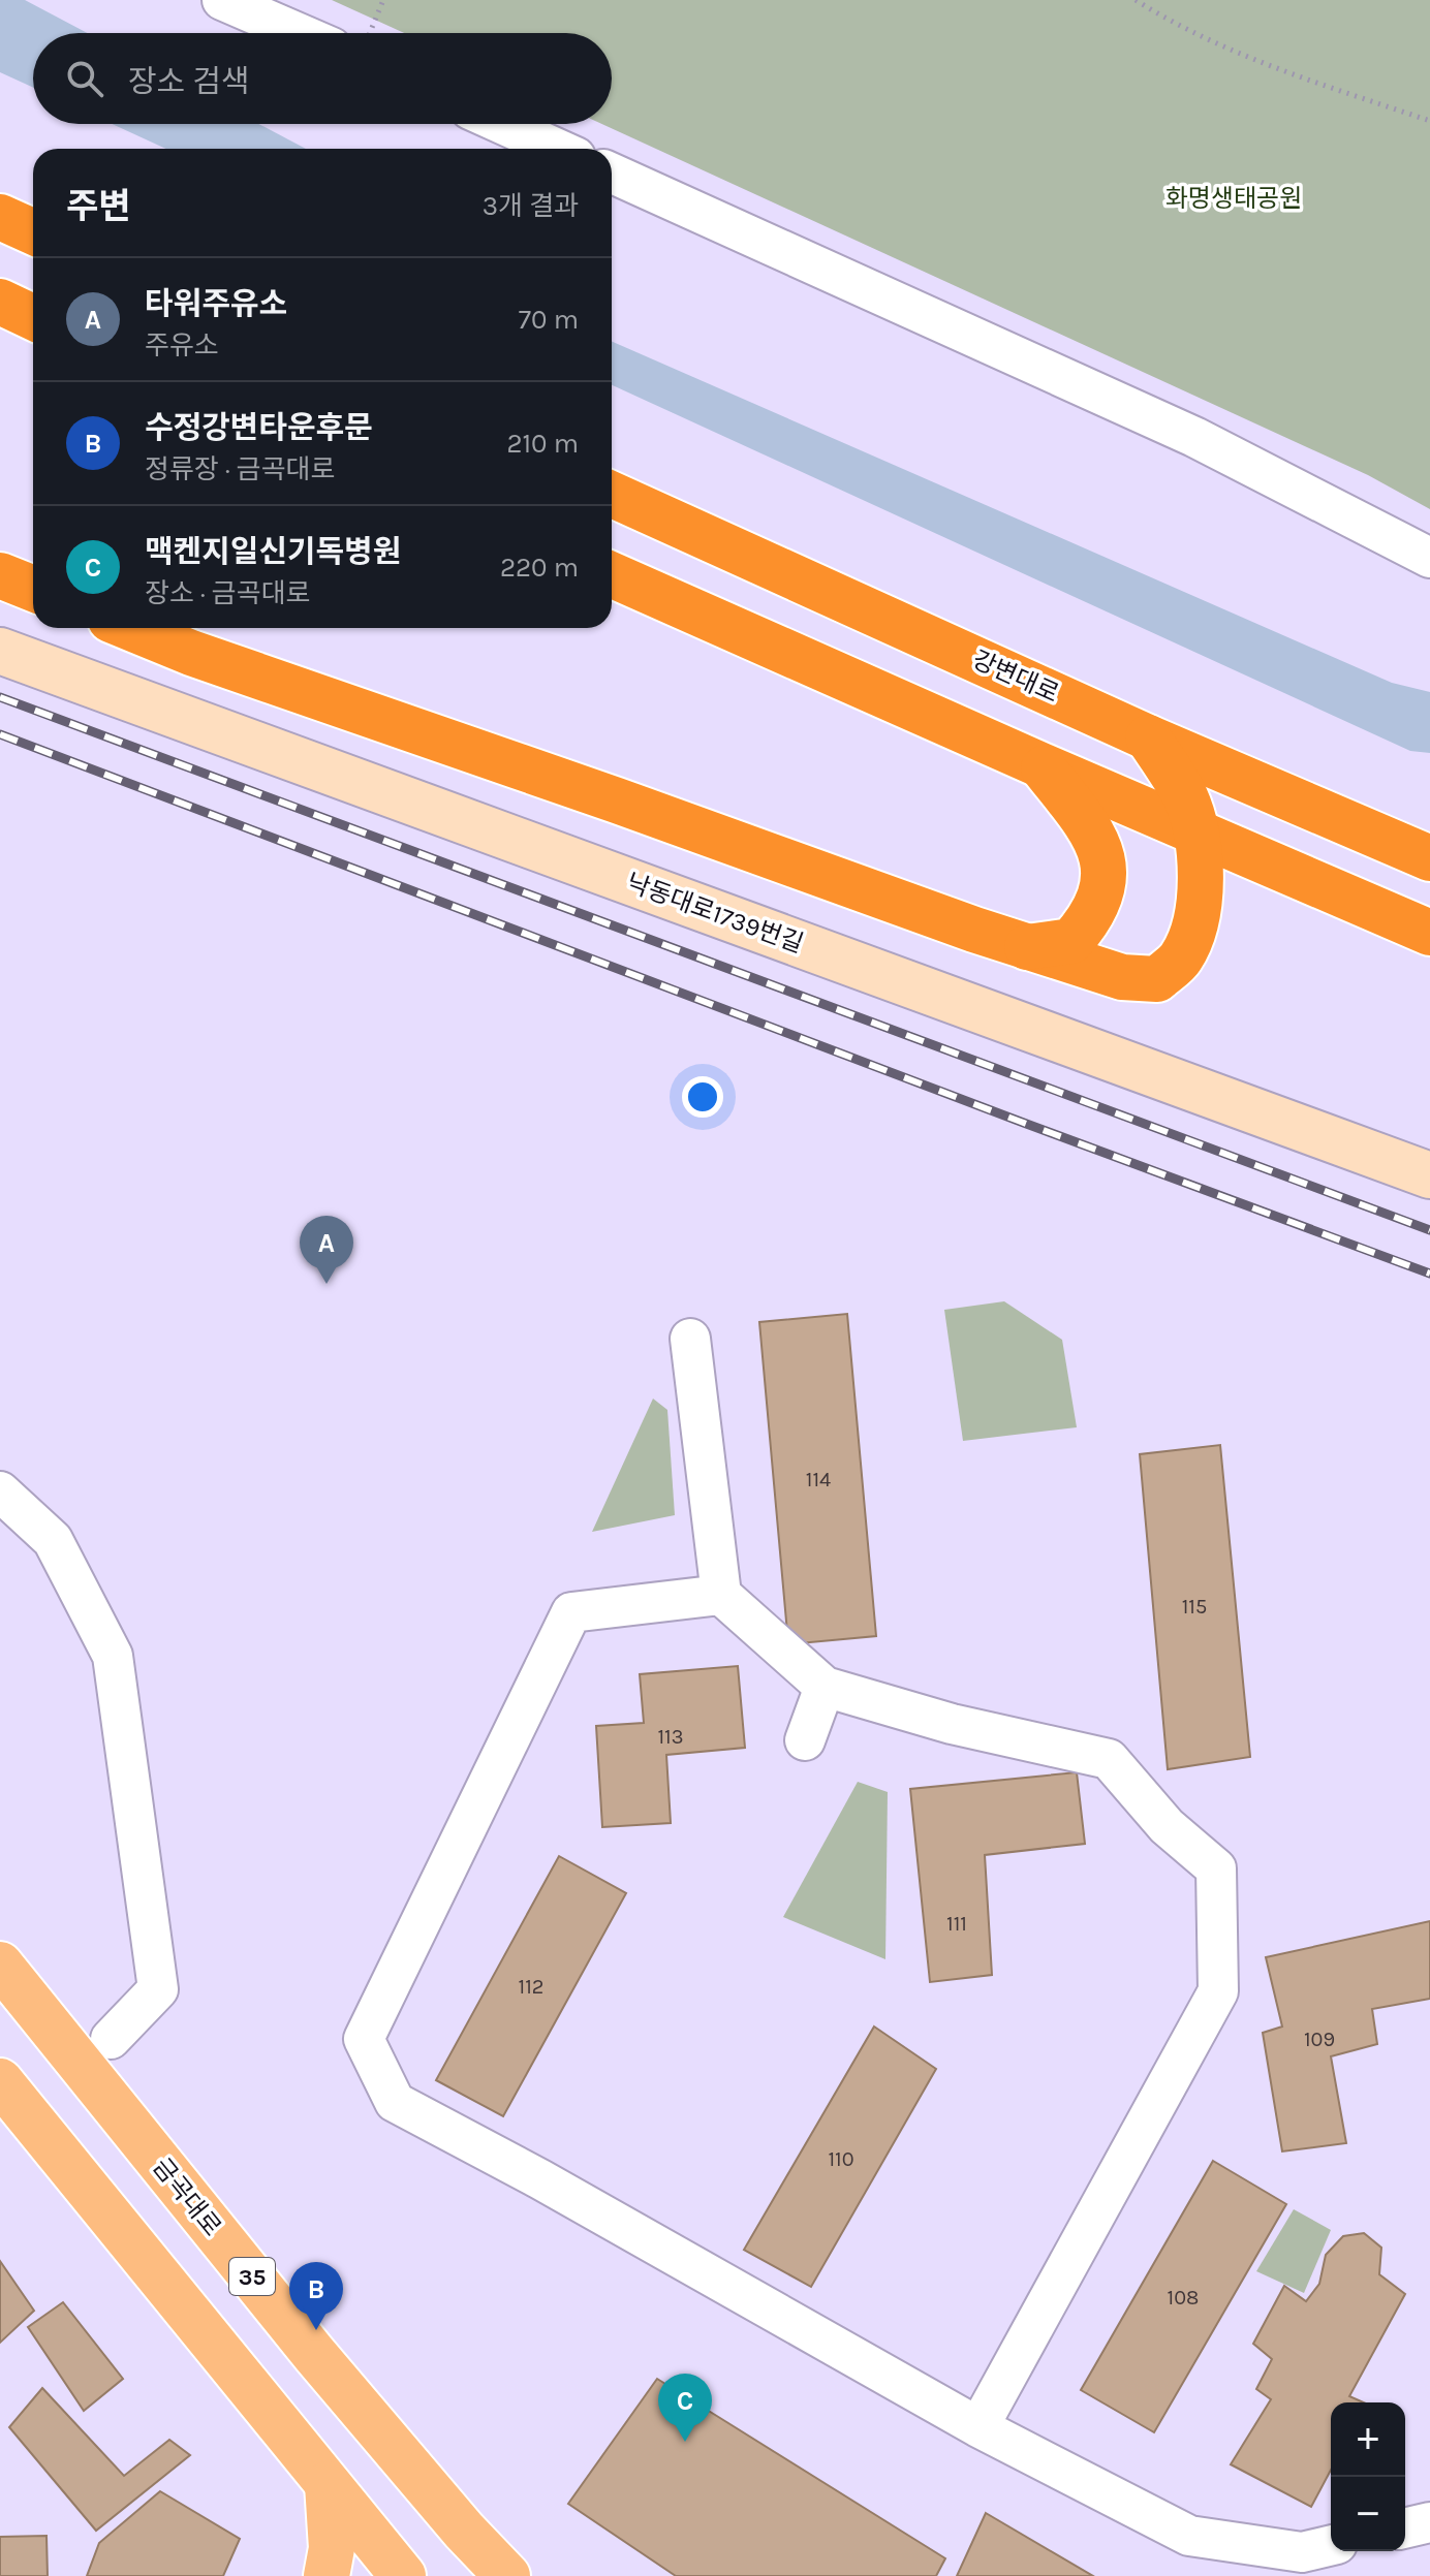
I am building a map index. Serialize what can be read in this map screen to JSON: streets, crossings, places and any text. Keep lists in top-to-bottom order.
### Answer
{
  "streets": {
    "highway": ["강변대로"],
    "main road": ["금곡대로", "35"],
    "street": ["낙동대로1739번길"]
  },
  "parks": ["화명생태공원"],
  "house_numbers": [
    "114",
    "115",
    "113",
    "111",
    "112",
    "109",
    "110",
    "108"
  ],
  "page": {
    "search": "장소 검색",
    "heading": ["주변", "3개 결과"],
    "list": [
      {
        "mark": "A",
        "name": "타워주유소",
        "note": "주유소",
        "value": "70 m"
      },
      {
        "mark": "B",
        "name": "수정강변타운후문",
        "note": "정류장 · 금곡대로",
        "value": "210 m"
      },
      {
        "mark": "C",
        "name": "맥켄지일신기독병원",
        "note": "장소 · 금곡대로",
        "value": "220 m"
      }
    ],
    "pins": ["A", "B", "C"],
    "map_buttons": ["+", "−"]
  }
}
